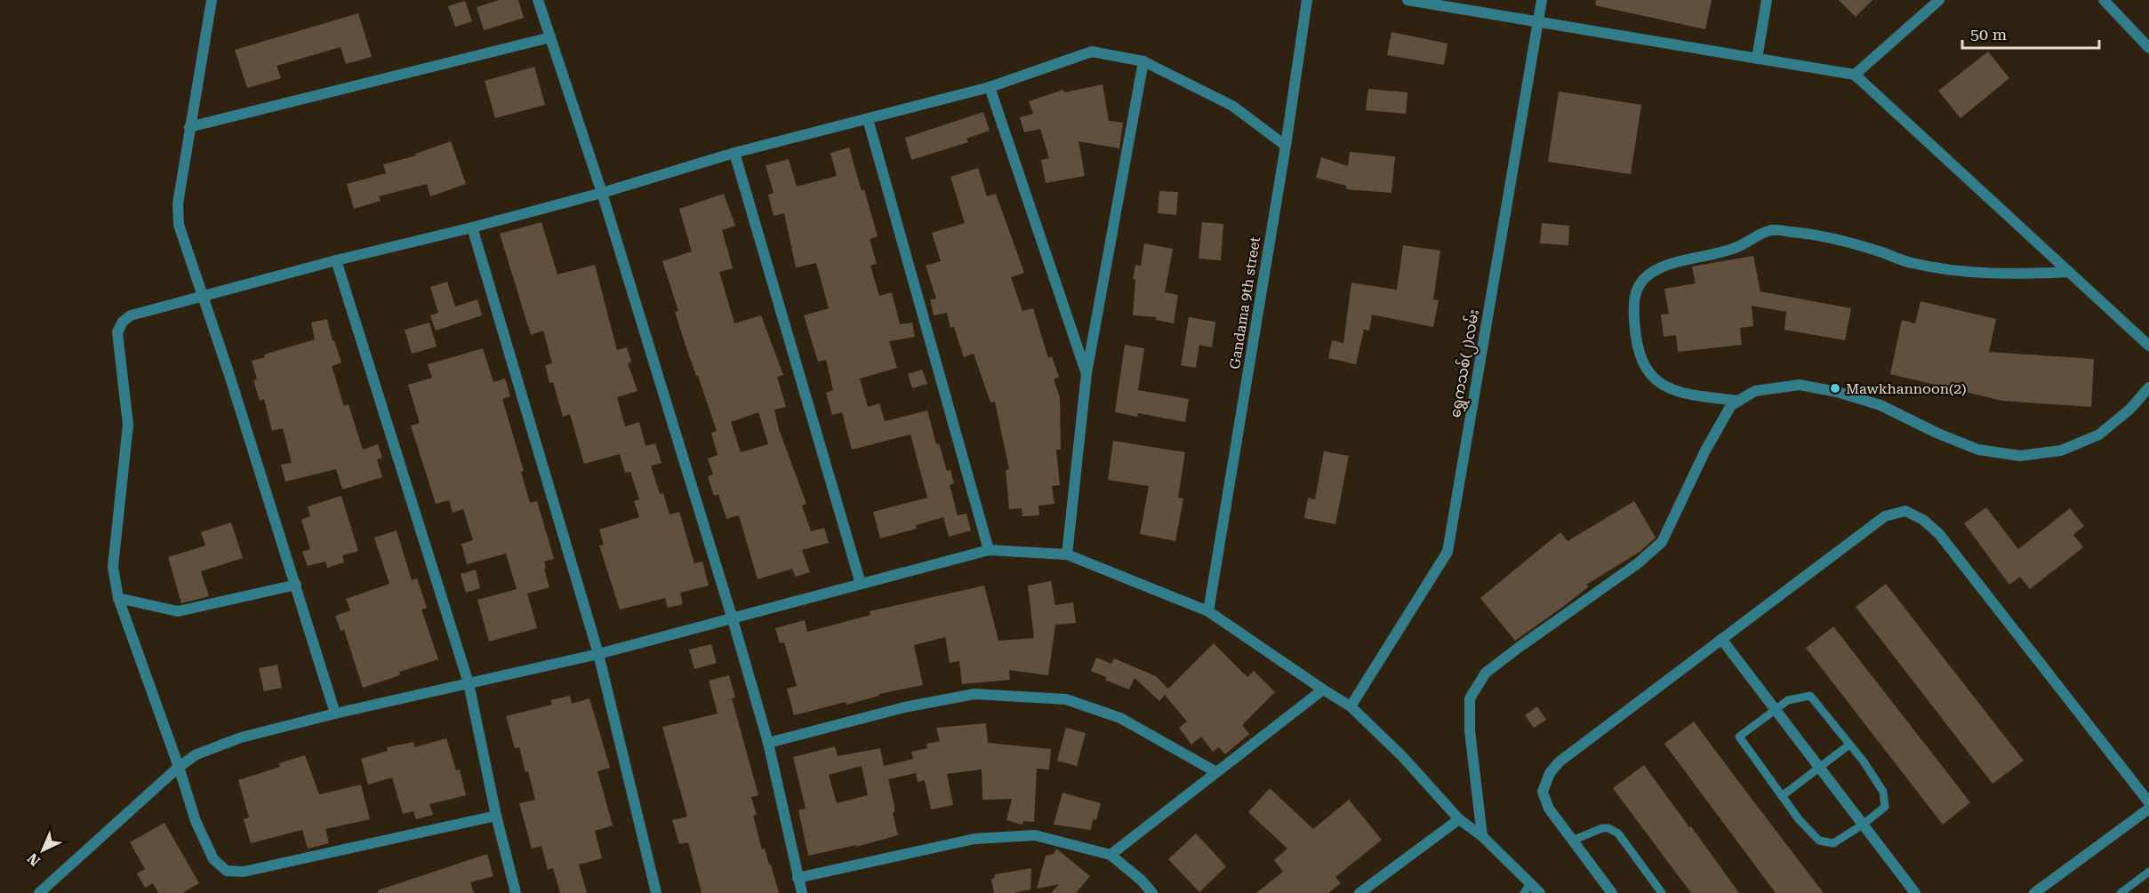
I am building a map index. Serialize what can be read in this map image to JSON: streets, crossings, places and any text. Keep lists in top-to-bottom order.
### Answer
{
  "streets": {
    "street": ["Gandama 9th street", "ရွှေကသစ်(၂)လမ်း"]
  },
  "places": ["Mawkhannoon(2)"],
  "scale_bar": "50 m",
  "north": "bottom left"
}
